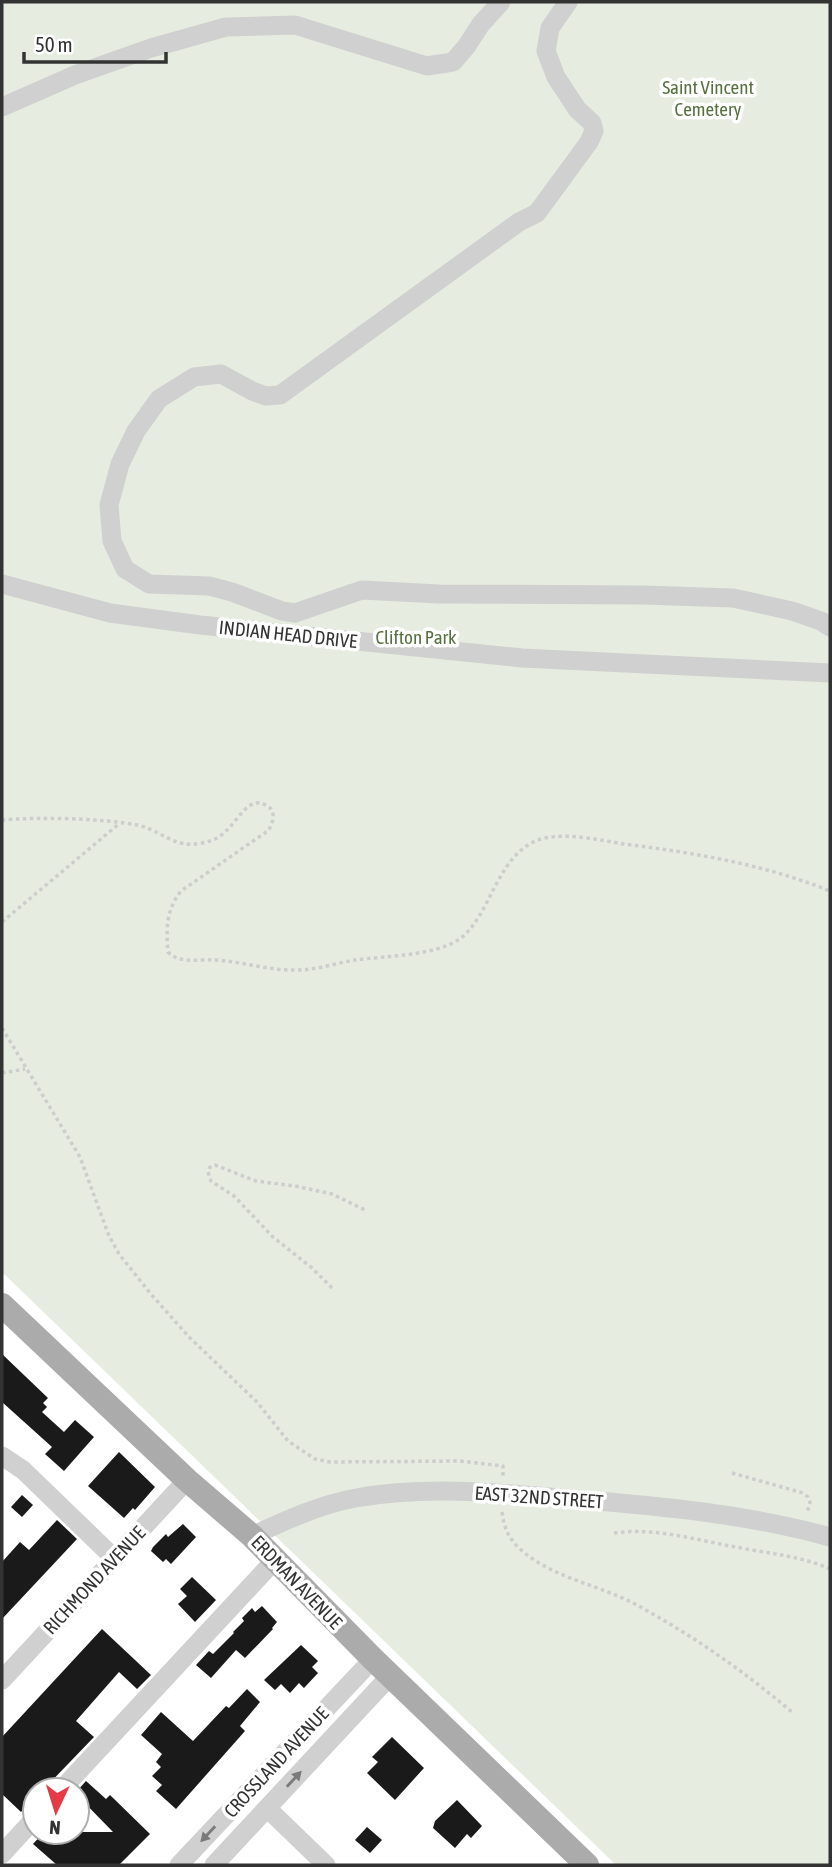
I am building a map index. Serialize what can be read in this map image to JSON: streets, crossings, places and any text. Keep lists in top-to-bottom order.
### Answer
{
  "streets": {
    "main road": ["ERDMAN AVENUE"],
    "street": [
      "INDIAN HEAD DRIVE",
      "EAST 32ND STREET",
      "RICHMOND AVENUE",
      "CROSSLAND AVENUE"
    ]
  },
  "crossings": [
    ["EAST 32ND STREET", "ERDMAN AVENUE"],
    ["RICHMOND AVENUE", "ERDMAN AVENUE"],
    ["ERDMAN AVENUE", "CROSSLAND AVENUE"]
  ],
  "parks": ["Saint Vincent Cemetery", "Clifton Park"],
  "scale_bar": "50 m",
  "north": "bottom"
}
